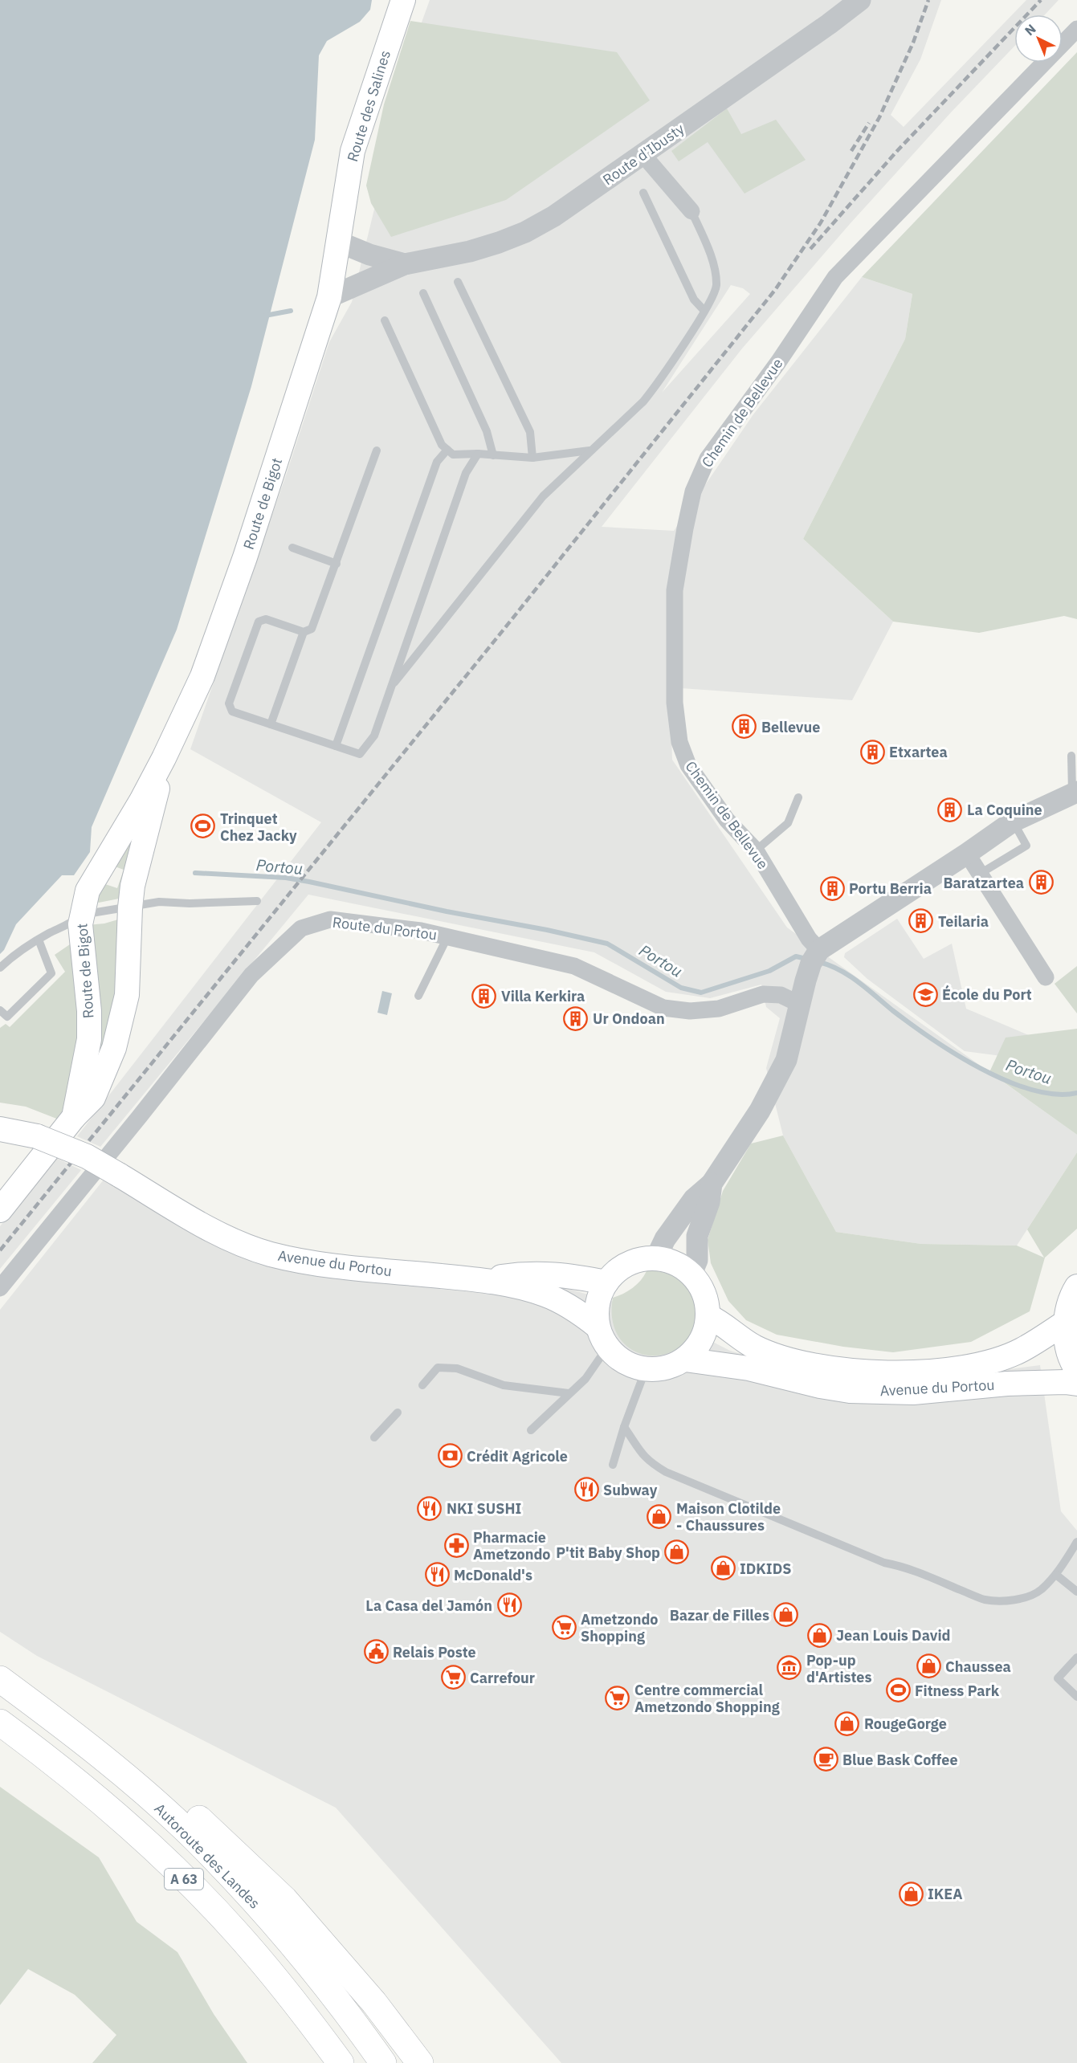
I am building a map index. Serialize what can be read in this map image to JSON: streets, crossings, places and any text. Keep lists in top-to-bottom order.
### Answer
{
  "streets": {
    "highway": ["Autoroute des Landes", "A 63"],
    "main road": ["Route des Salines", "Route de Bigot", "Avenue du Portou"],
    "street": ["Route d'Ibusty", "Chemin de Bellevue", "Route du Portou"]
  },
  "crossings": [
    ["Route des Salines", "Route de Bigot"]
  ],
  "water": ["Portou"],
  "places": {
    "building": [
      "Bellevue",
      "Etxartea",
      "La Coquine",
      "Baratzartea",
      "Portu Berria",
      "Teilaria",
      "Villa Kerkira",
      "Ur Ondoan"
    ],
    "sports": ["Trinquet Chez Jacky", "Fitness Park"],
    "school or university": ["École du Port"],
    "bank": ["Crédit Agricole"],
    "restaurant": [
      "Subway",
      "NKI SUSHI",
      "McDonald's",
      "La Casa del Jamón"
    ],
    "shop": [
      "Maison Clotilde - Chaussures",
      "P'tit Baby Shop",
      "IDKIDS",
      "Bazar de Filles",
      "Jean Louis David",
      "Chaussea",
      "RougeGorge",
      "IKEA"
    ],
    "pharmacy": ["Pharmacie Ametzondo"],
    "supermarket": ["Ametzondo Shopping", "Carrefour", "Centre commercial Ametzondo Shopping"],
    "public building": ["Relais Poste"],
    "museum": ["Pop-up d'Artistes"],
    "cafe": ["Blue Bask Coffee"]
  },
  "north": "top left"
}
